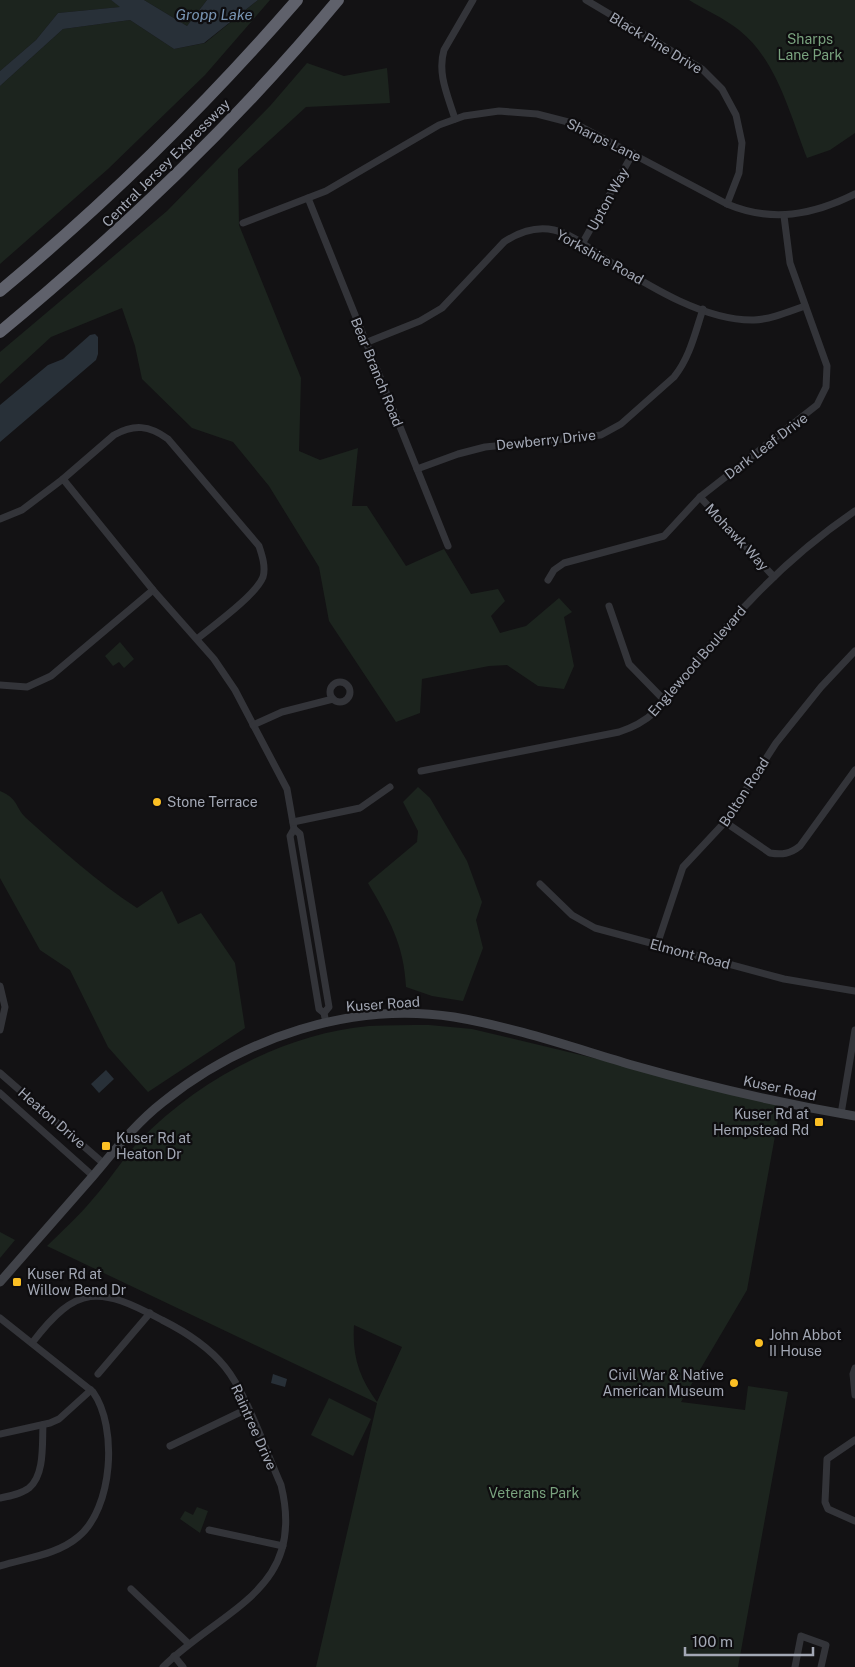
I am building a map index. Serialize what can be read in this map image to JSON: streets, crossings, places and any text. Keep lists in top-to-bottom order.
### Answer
{
  "streets": {
    "highway": ["Central Jersey Expressway"],
    "street": [
      "Black Pine Drive",
      "Sharps Lane",
      "Upton Way",
      "Yorkshire Road",
      "Bear Branch Road",
      "Dewberry Drive",
      "Dark Leaf Drive",
      "Mohawk Way",
      "Englewood Boulevard",
      "Bolton Road",
      "Elmont Road",
      "Kuser Road",
      "Heaton Drive",
      "Raintree Drive"
    ]
  },
  "crossings": [
    ["Black Pine Drive", "Sharps Lane"],
    ["Sharps Lane", "Upton Way"],
    ["Sharps Lane", "Bear Branch Road"],
    ["Sharps Lane", "Dark Leaf Drive"],
    ["Upton Way", "Yorkshire Road"],
    ["Yorkshire Road", "Bear Branch Road"],
    ["Yorkshire Road", "Dewberry Drive"],
    ["Yorkshire Road", "Dark Leaf Drive"],
    ["Bear Branch Road", "Dewberry Drive"],
    ["Dark Leaf Drive", "Mohawk Way"],
    ["Mohawk Way", "Englewood Boulevard"],
    ["Bolton Road", "Elmont Road"],
    ["Kuser Road", "Heaton Drive"]
  ],
  "water": ["Gropp Lake"],
  "parks": ["Sharps Lane Park", "Veterans Park"],
  "places": {
    "other": ["Stone Terrace", "John Abbot II House", "Civil War & Native American Museum"],
    "transit": ["Kuser Rd at Hempstead Rd", "Kuser Rd at Heaton Dr", "Kuser Rd at Willow Bend Dr"]
  },
  "scale_bar": "100 m"
}
